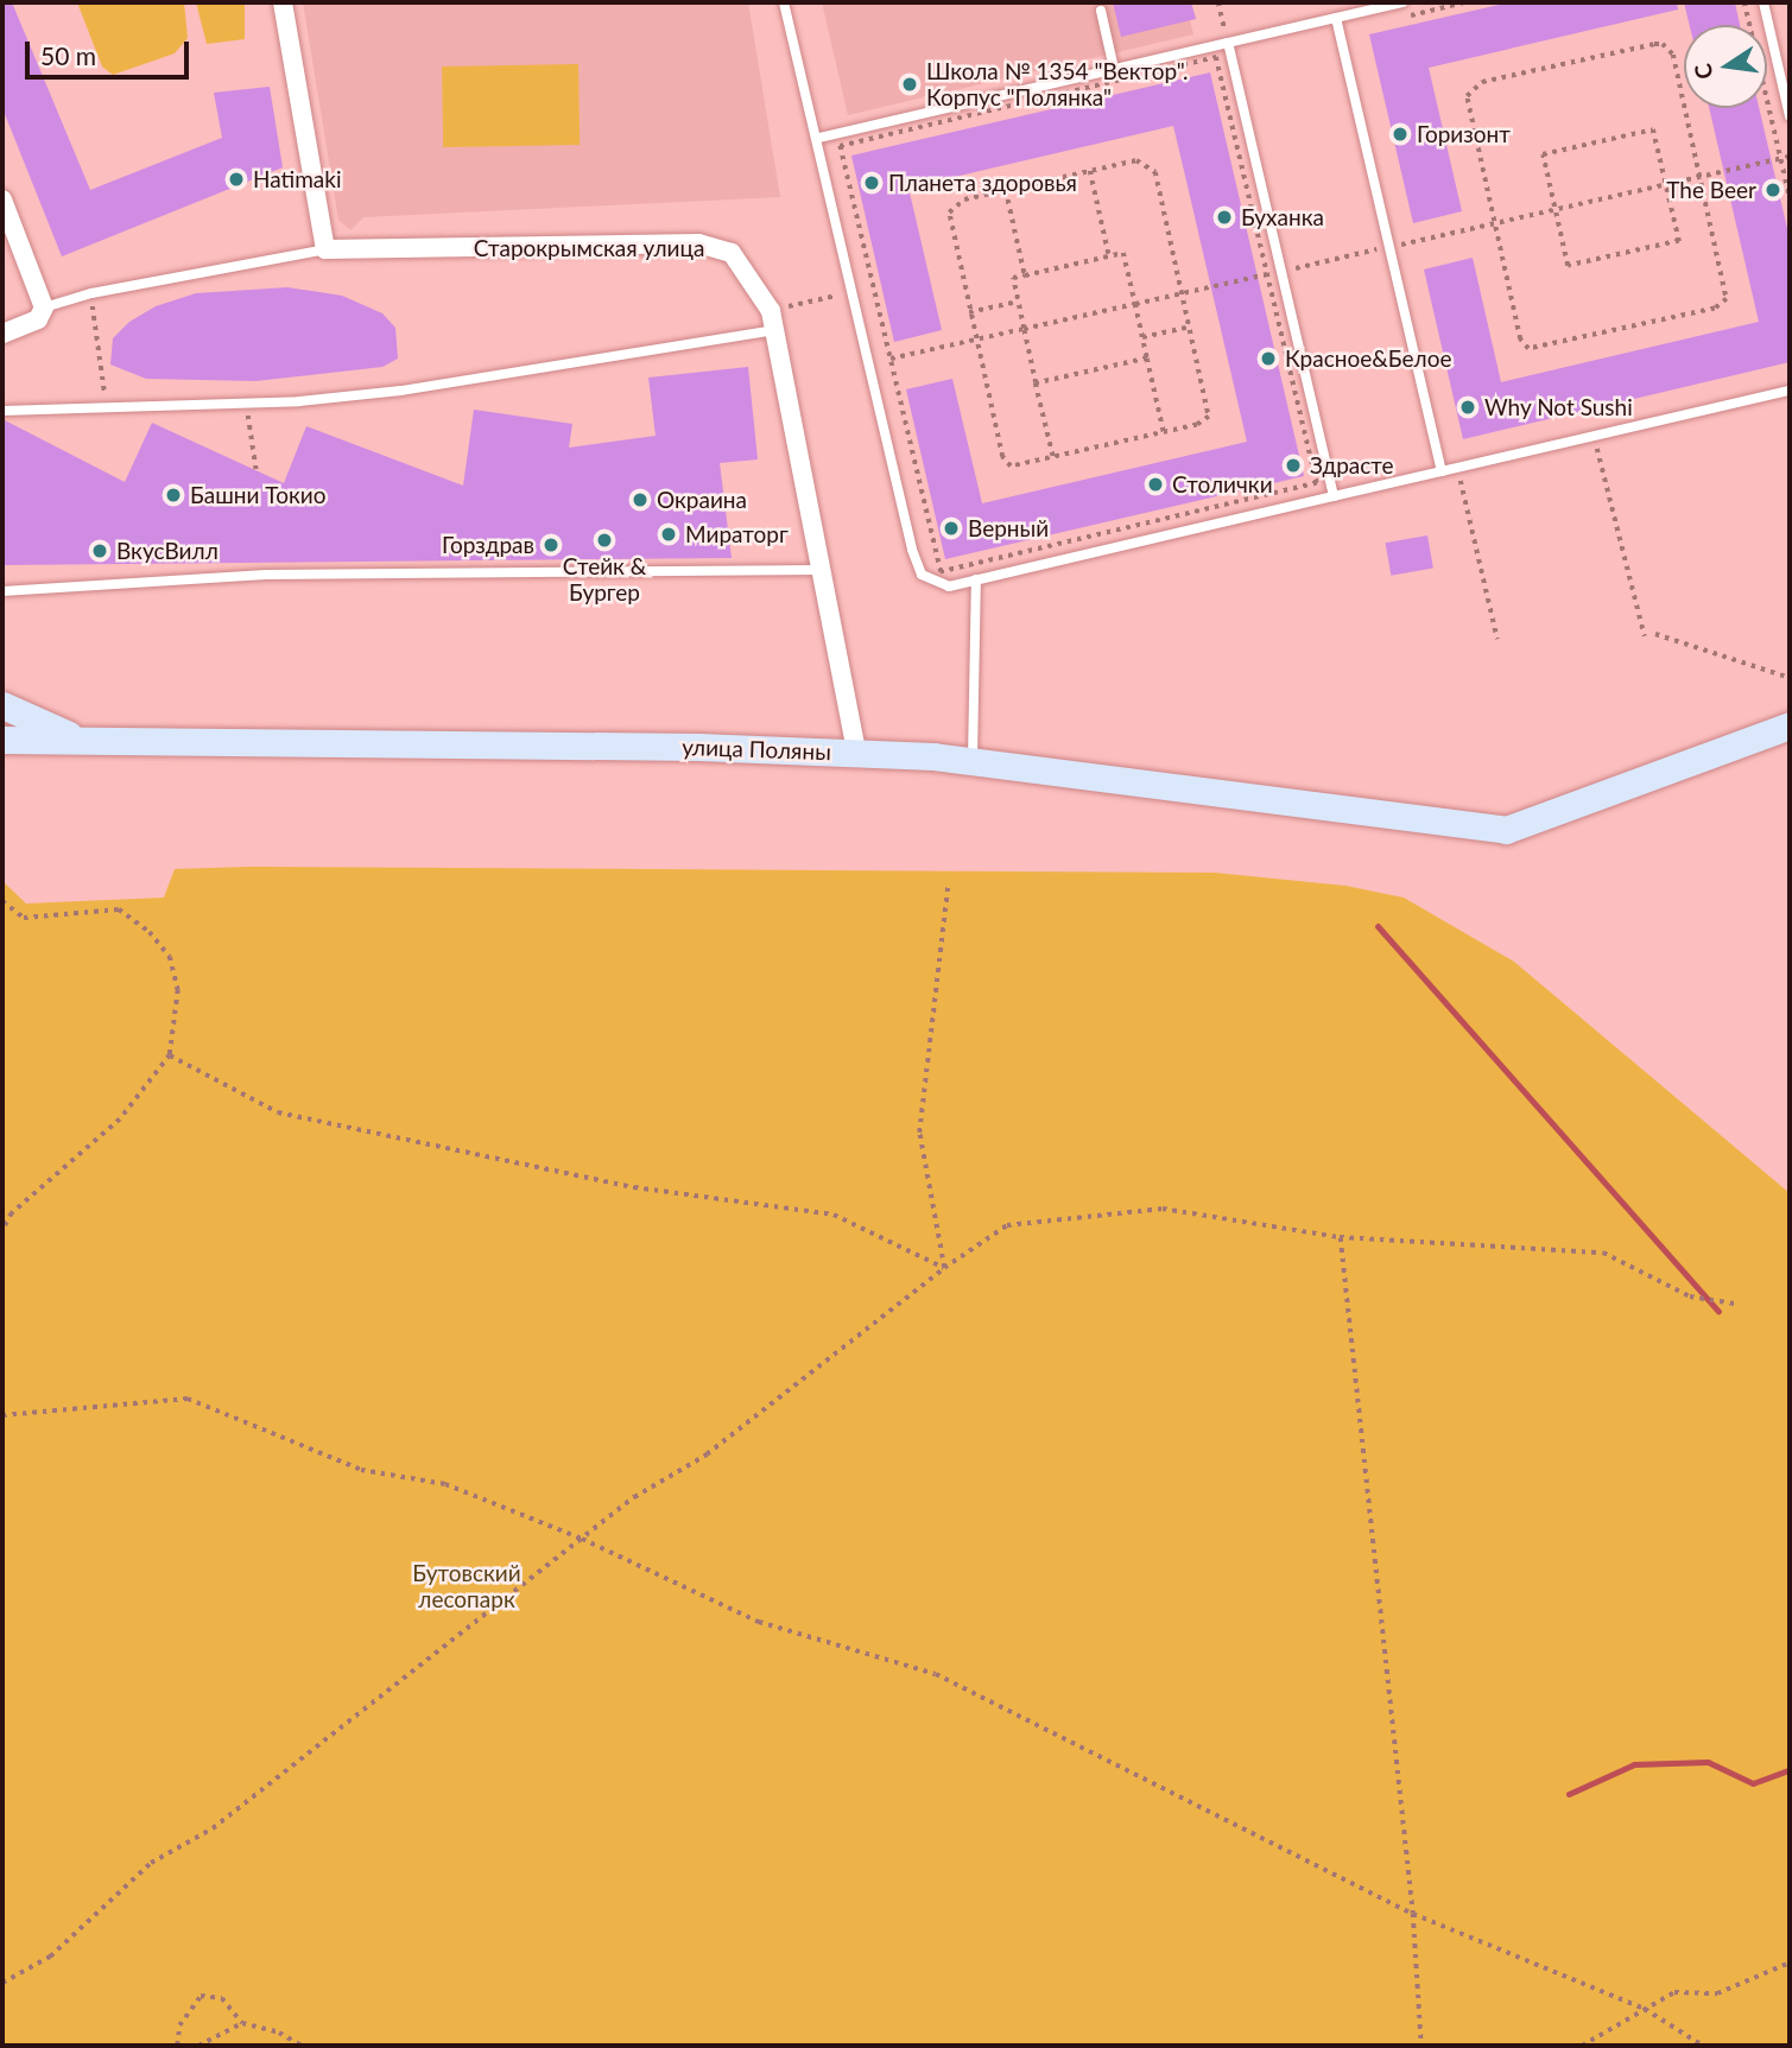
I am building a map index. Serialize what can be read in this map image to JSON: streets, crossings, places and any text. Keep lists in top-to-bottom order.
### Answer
{
  "streets": {
    "main road": ["улица Поляны"],
    "street": ["Старокрымская улица"]
  },
  "crossings": [
    ["Старокрымская улица", "улица Поляны"]
  ],
  "parks": ["Бутовский лесопарк"],
  "places": [
    "Школа № 1354 \"Вектор\". Корпус \"Полянка\"",
    "Горизонт",
    "Hatimaki",
    "Планета здоровья",
    "The Beer",
    "Буханка",
    "Красное&Белое",
    "Why Not Sushi",
    "Здрасте",
    "Столички",
    "Башни Токио",
    "Окраина",
    "Верный",
    "Мираторг",
    "Стейк & Бургер",
    "Горздрав",
    "ВкусВилл"
  ],
  "scale_bar": "50 m",
  "north": "left"
}
